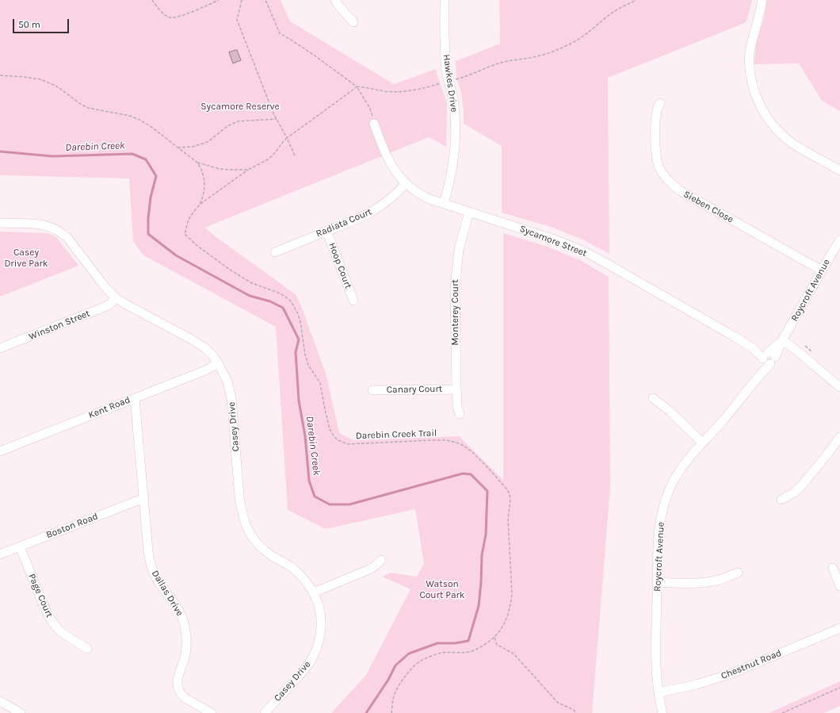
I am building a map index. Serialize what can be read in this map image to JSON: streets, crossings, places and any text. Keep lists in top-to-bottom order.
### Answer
{
  "streets": {
    "street": [
      "Hawkes Drive",
      "Sieben Close",
      "Radiata Court",
      "Sycamore Street",
      "Hoop Court",
      "Roycroft Avenue",
      "Monterey Court",
      "Winston Street",
      "Canary Court",
      "Kent Road",
      "Casey Drive",
      "Boston Road",
      "Dallas Drive",
      "Page Court",
      "Chestnut Road"
    ],
    "path": ["Darebin Creek Trail"]
  },
  "crossings": [
    ["Hawkes Drive", "Sycamore Street"],
    ["Sieben Close", "Roycroft Avenue"],
    ["Radiata Court", "Sycamore Street"],
    ["Radiata Court", "Hoop Court"],
    ["Sycamore Street", "Roycroft Avenue"],
    ["Sycamore Street", "Monterey Court"],
    ["Roycroft Avenue", "Chestnut Road"],
    ["Monterey Court", "Canary Court"],
    ["Winston Street", "Casey Drive"],
    ["Kent Road", "Casey Drive"],
    ["Kent Road", "Dallas Drive"],
    ["Boston Road", "Dallas Drive"],
    ["Boston Road", "Page Court"]
  ],
  "water": ["Darebin Creek"],
  "parks": ["Sycamore Reserve", "Casey Drive Park", "Watson Court Park"],
  "scale_bar": "50 m"
}
